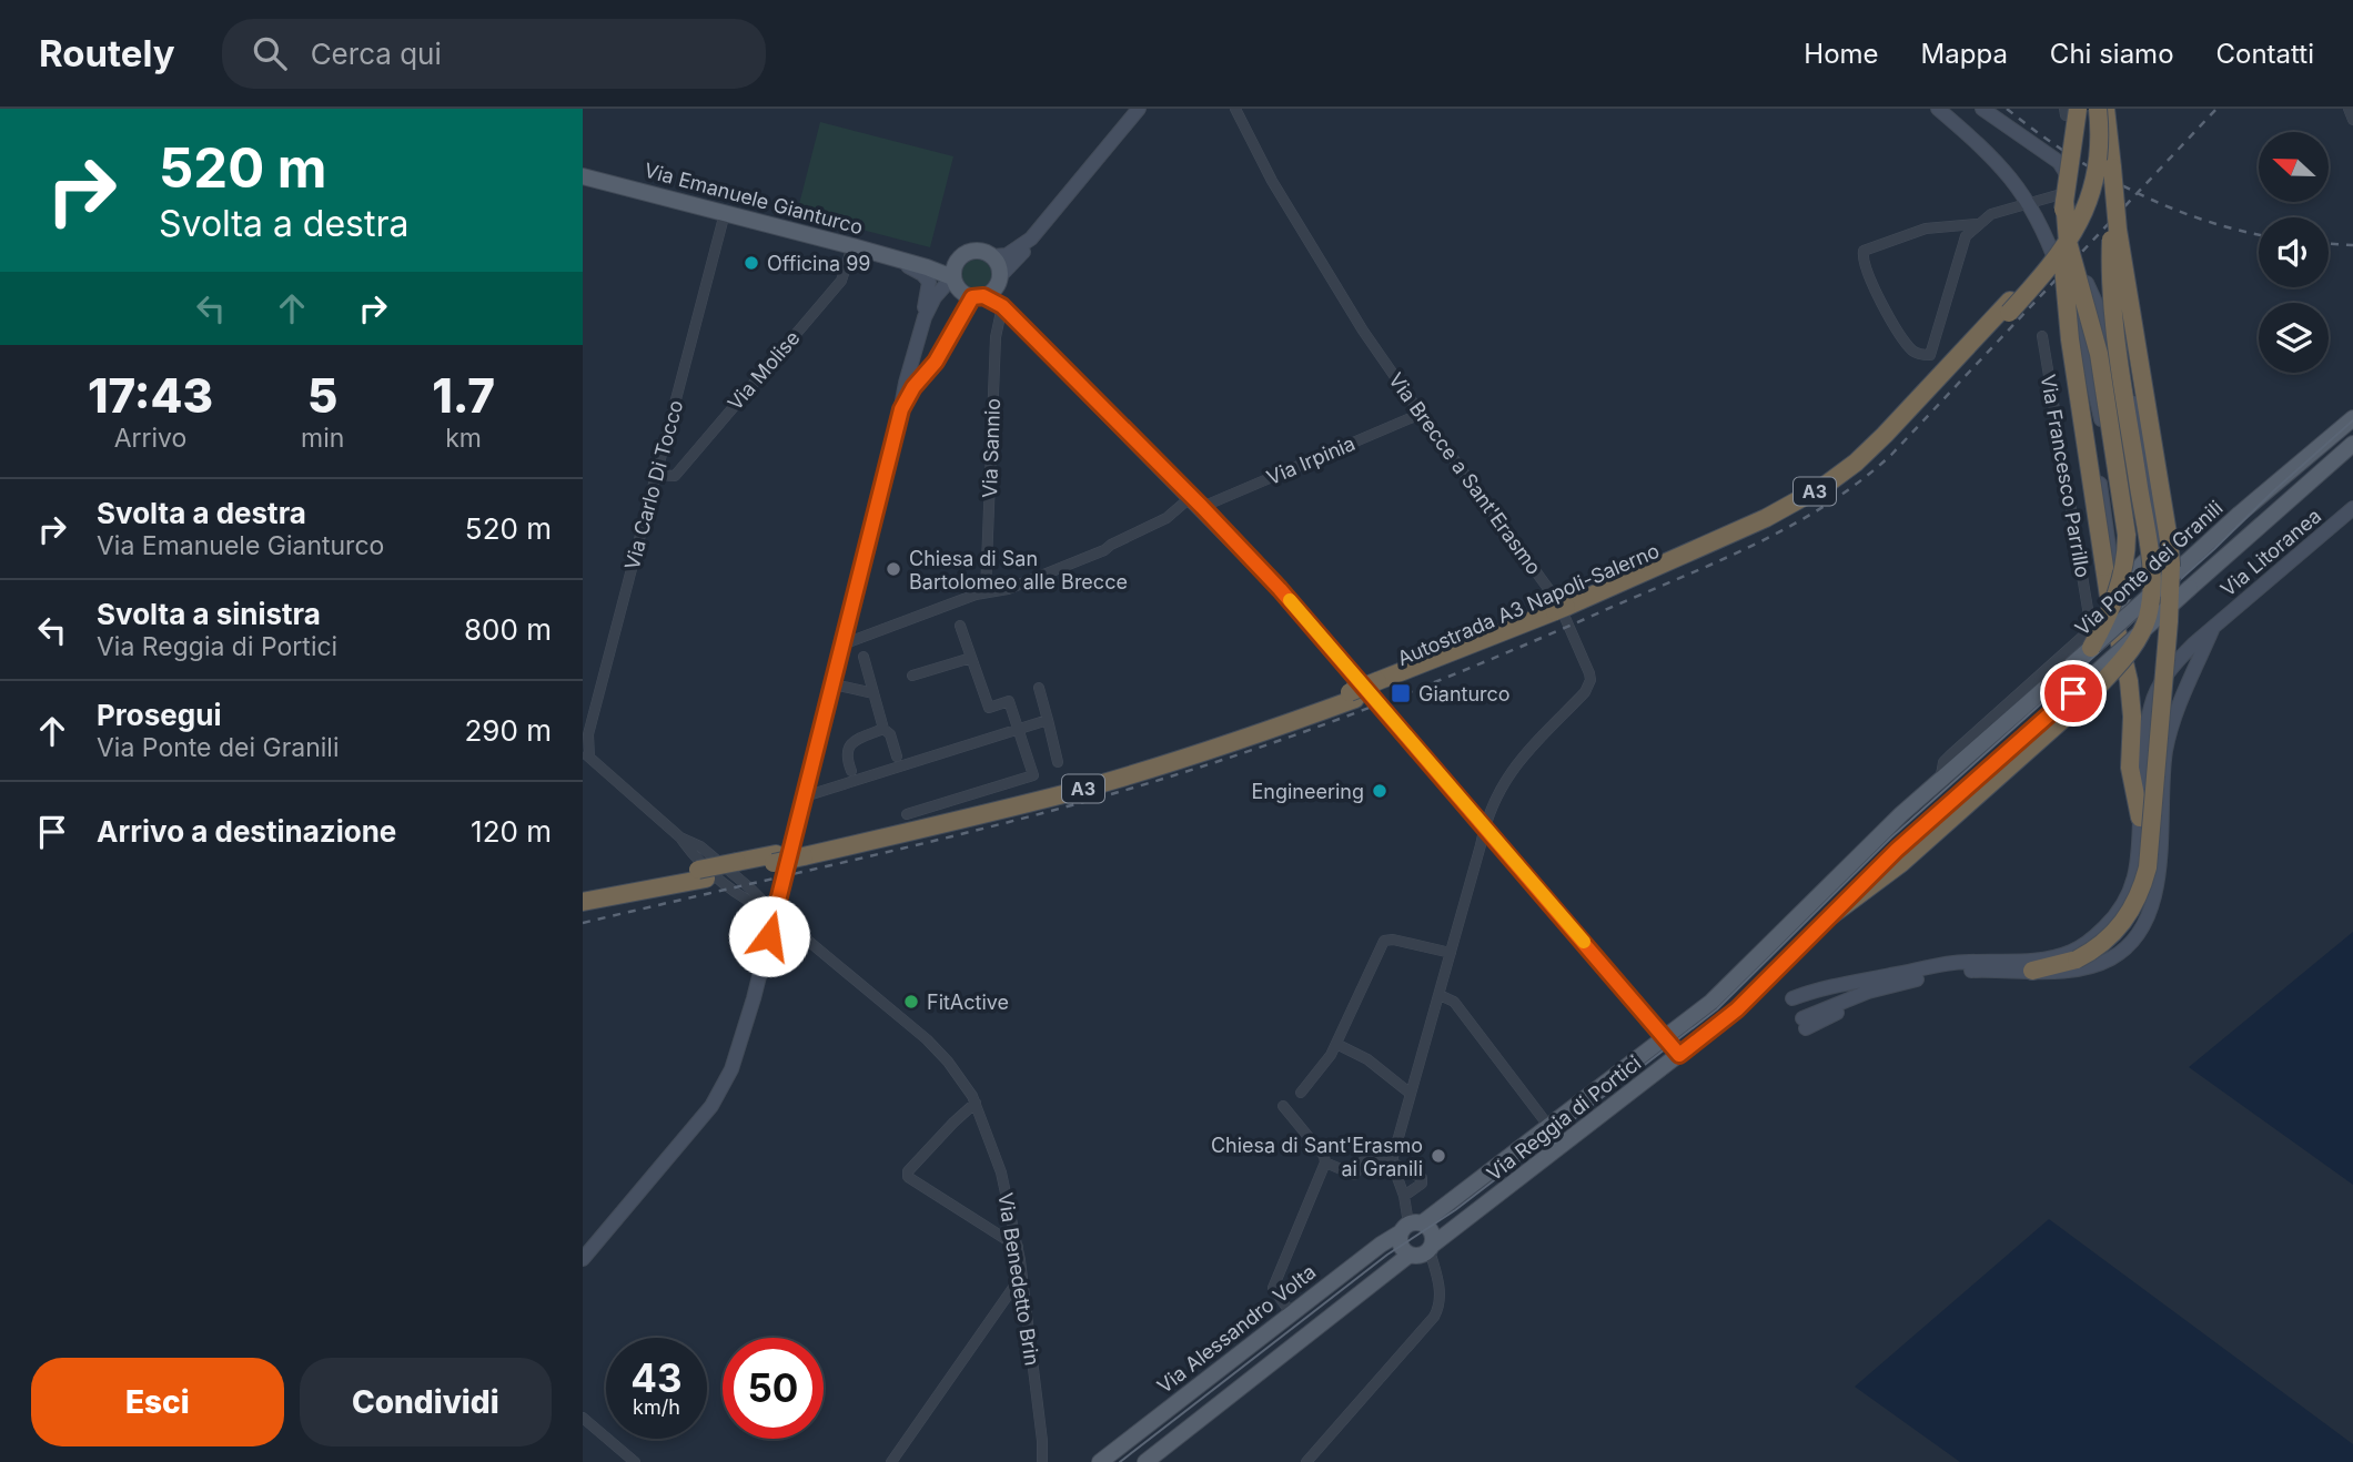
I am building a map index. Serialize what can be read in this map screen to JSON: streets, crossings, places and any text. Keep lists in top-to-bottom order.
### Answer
{
  "streets": {
    "highway": ["A3", "Autostrada A3 Napoli-Salerno"],
    "main road": [
      "Via Emanuele Gianturco",
      "Via Litoranea",
      "Via Ponte dei Granili",
      "Via Reggia di Portici",
      "Via Alessandro Volta"
    ],
    "street": [
      "Via Molise",
      "Via Sannio",
      "Via Irpinia",
      "Via Brecce a Sant'Erasmo",
      "Via Francesco Parrillo",
      "Via Carlo Di Tocco",
      "Via Benedetto Brin"
    ]
  },
  "crossings": [
    ["Via Emanuele Gianturco", "Via Molise"],
    ["Via Emanuele Gianturco", "Via Carlo Di Tocco"],
    ["Via Molise", "Via Carlo Di Tocco"],
    ["Via Sannio", "Via Irpinia"],
    ["Via Irpinia", "Via Brecce a Sant'Erasmo"],
    ["Via Francesco Parrillo", "Via Ponte dei Granili"],
    ["Via Francesco Parrillo", "Via Reggia di Portici"],
    ["Via Carlo Di Tocco", "Via Benedetto Brin"],
    ["Via Ponte dei Granili", "Via Reggia di Portici"],
    ["Via Reggia di Portici", "Via Alessandro Volta"]
  ],
  "places": {
    "other": [
      "Officina 99",
      "Chiesa di San Bartolomeo alle Brecce",
      "Engineering",
      "FitActive",
      "Chiesa di Sant'Erasmo ai Granili"
    ],
    "transit": ["Gianturco"]
  },
  "north": "left",
  "page": {
    "header": "Routely",
    "search": "Cerca qui",
    "nav": [
      "Home",
      "Mappa",
      "Chi siamo",
      "Contatti"
    ],
    "turn": ["520 m", "Svolta a destra"],
    "eta": [
      "17:43",
      "Arrivo",
      "5",
      "min",
      "1.7",
      "km"
    ],
    "list": [
      {
        "name": "Svolta a destra",
        "note": "Via Emanuele Gianturco",
        "value": "520 m"
      },
      {
        "name": "Svolta a sinistra",
        "note": "Via Reggia di Portici",
        "value": "800 m"
      },
      {
        "name": "Prosegui",
        "note": "Via Ponte dei Granili",
        "value": "290 m"
      },
      {
        "name": "Arrivo a destinazione",
        "value": "120 m"
      }
    ],
    "speed": "43 km/h",
    "limit": "50",
    "buttons": ["Esci", "Condividi"]
  }
}
